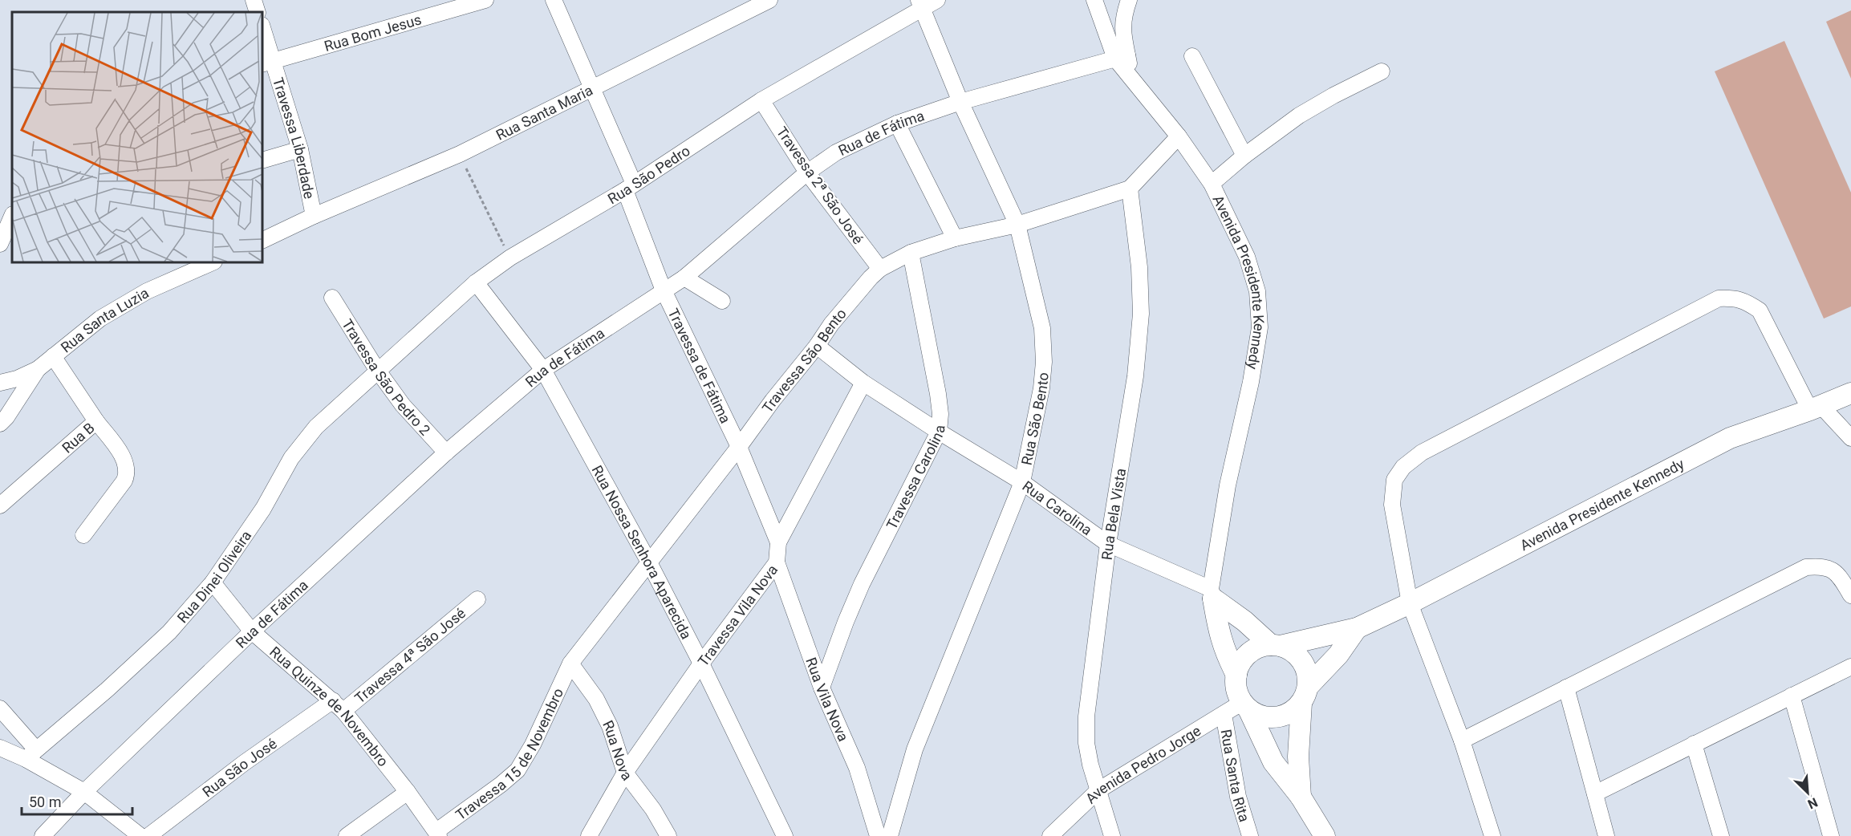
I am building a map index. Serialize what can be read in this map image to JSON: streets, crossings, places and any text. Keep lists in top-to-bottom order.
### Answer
{
  "streets": {
    "main road": ["Avenida Presidente Kennedy"],
    "street": [
      "Rua Bom Jesus",
      "Rua Santa Maria",
      "Rua de Fátima",
      "Travessa Liberdade",
      "Rua São Pedro",
      "Travessa 2ª São José",
      "Rua Santa Luzia",
      "Travessa São Bento",
      "Travessa de Fátima",
      "Travessa São Pedro 2",
      "Rua São Bento",
      "Rua B",
      "Travessa Carolina",
      "Rua Carolina",
      "Rua Bela Vista",
      "Rua Nossa Senhora Aparecida",
      "Rua Dinei Oliveira",
      "Travessa Vila Nova",
      "Travessa 4ª São José",
      "Rua Vila Nova",
      "Rua Quinze de Novembro",
      "Rua Nova",
      "Travessa 15 de Novembro",
      "Avenida Pedro Jorge",
      "Rua São José",
      "Rua Santa Rita"
    ]
  },
  "crossings": [
    ["Rua Bom Jesus", "Travessa Liberdade"],
    ["Rua Santa Maria", "Travessa Liberdade"],
    ["Rua Santa Maria", "Travessa de Fátima"],
    ["Rua de Fátima", "Travessa 2ª São José"],
    ["Rua de Fátima", "Avenida Presidente Kennedy"],
    ["Rua de Fátima", "Travessa de Fátima"],
    ["Rua de Fátima", "Travessa São Pedro 2"],
    ["Rua de Fátima", "Rua São Bento"],
    ["Rua de Fátima", "Rua Nossa Senhora Aparecida"],
    ["Rua de Fátima", "Rua Quinze de Novembro"],
    ["Rua São Pedro", "Travessa 2ª São José"],
    ["Rua São Pedro", "Travessa de Fátima"],
    ["Rua São Pedro", "Travessa São Pedro 2"],
    ["Rua São Pedro", "Rua São Bento"],
    ["Rua São Pedro", "Rua Nossa Senhora Aparecida"],
    ["Rua São Pedro", "Rua Dinei Oliveira"],
    ["Travessa 2ª São José", "Travessa São Bento"],
    ["Avenida Presidente Kennedy", "Rua Carolina"],
    ["Avenida Presidente Kennedy", "Avenida Pedro Jorge"],
    ["Rua Santa Luzia", "Rua B"],
    ["Travessa São Bento", "Travessa de Fátima"],
    ["Travessa São Bento", "Rua São Bento"],
    ["Travessa São Bento", "Travessa Carolina"],
    ["Travessa São Bento", "Rua Carolina"],
    ["Travessa São Bento", "Rua Bela Vista"],
    ["Travessa São Bento", "Rua Nossa Senhora Aparecida"],
    ["Travessa São Bento", "Rua Nova"],
    ["Travessa São Bento", "Travessa 15 de Novembro"],
    ["Travessa de Fátima", "Travessa Vila Nova"],
    ["Travessa São Pedro 2", "Rua Dinei Oliveira"],
    ["Rua São Bento", "Rua Carolina"],
    ["Travessa Carolina", "Rua Carolina"],
    ["Travessa Carolina", "Rua Vila Nova"],
    ["Rua Carolina", "Rua Bela Vista"],
    ["Rua Carolina", "Travessa Vila Nova"],
    ["Rua Bela Vista", "Avenida Pedro Jorge"],
    ["Rua Nossa Senhora Aparecida", "Travessa Vila Nova"],
    ["Rua Dinei Oliveira", "Rua Quinze de Novembro"],
    ["Travessa Vila Nova", "Rua Vila Nova"],
    ["Travessa Vila Nova", "Rua Nova"],
    ["Travessa 4ª São José", "Rua Quinze de Novembro"],
    ["Travessa 4ª São José", "Rua São José"],
    ["Rua Quinze de Novembro", "Travessa 15 de Novembro"],
    ["Rua Quinze de Novembro", "Rua São José"],
    ["Rua Nova", "Travessa 15 de Novembro"],
    ["Avenida Pedro Jorge", "Rua Santa Rita"]
  ],
  "scale_bar": "50 m",
  "north": "bottom right"
}
